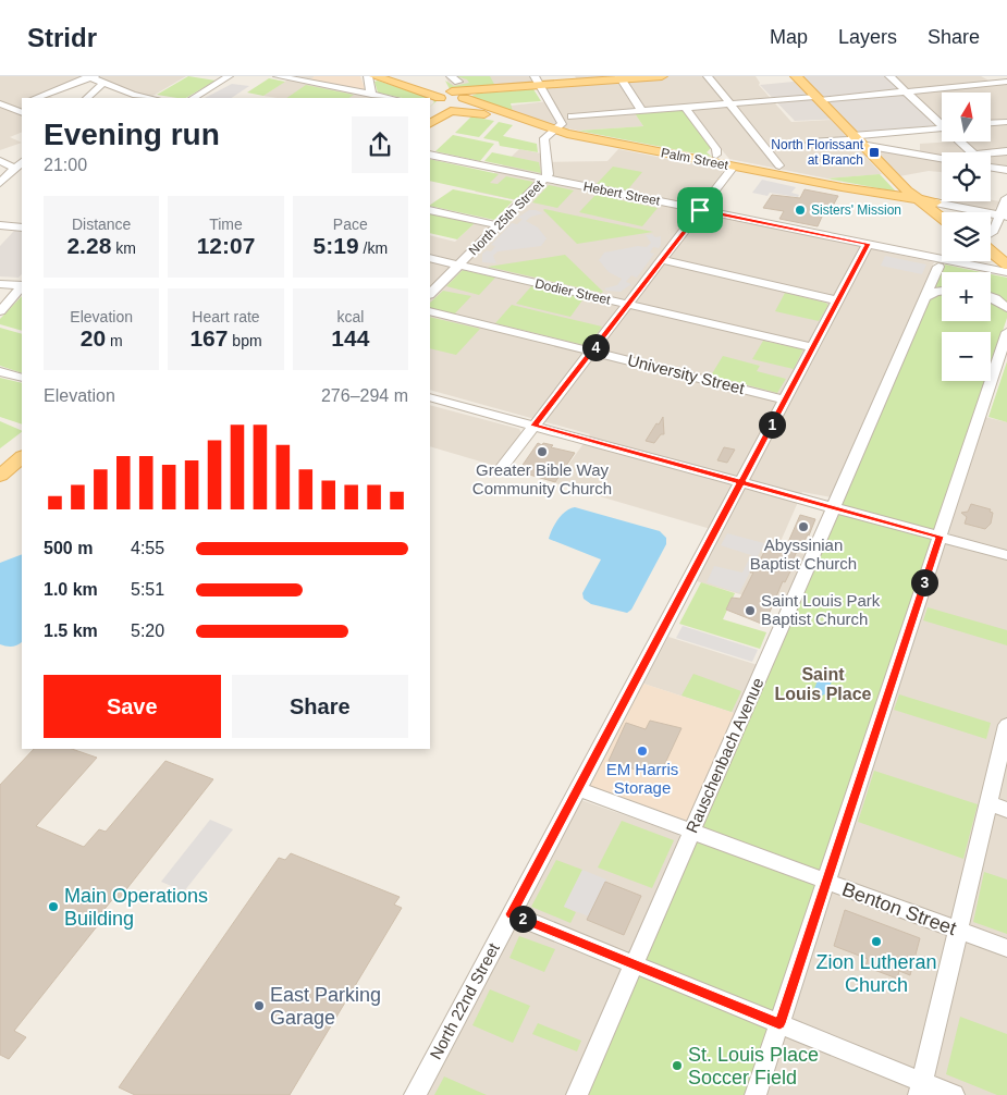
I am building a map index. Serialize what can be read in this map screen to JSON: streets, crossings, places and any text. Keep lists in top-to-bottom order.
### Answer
{
  "streets": {
    "main road": ["Palm Street"],
    "street": [
      "Hebert Street",
      "North 25th Street",
      "Dodier Street",
      "University Street",
      "Rauschenbach Avenue",
      "Benton Street",
      "North 22nd Street"
    ]
  },
  "crossings": [
    ["Palm Street", "North 25th Street"],
    ["Hebert Street", "North 25th Street"],
    ["Hebert Street", "Rauschenbach Avenue"],
    ["Hebert Street", "North 22nd Street"],
    ["North 25th Street", "Dodier Street"],
    ["Dodier Street", "North 22nd Street"],
    ["University Street", "North 22nd Street"],
    ["Rauschenbach Avenue", "Benton Street"],
    ["Benton Street", "North 22nd Street"]
  ],
  "districts": ["Saint Louis Place"],
  "places": {
    "transit": ["North Florissant at Branch"],
    "other": [
      "Sisters' Mission",
      "Greater Bible Way Community Church",
      "Abyssinian Baptist Church",
      "Saint Louis Park Baptist Church",
      "EM Harris Storage",
      "Main Operations Building",
      "Zion Lutheran Church",
      "East Parking Garage",
      "St. Louis Place Soccer Field"
    ]
  },
  "north": "top",
  "page": {
    "header": "Stridr",
    "nav": ["Map", "Layers", "Share"],
    "map_buttons": ["+", "−"],
    "heading": ["Evening run", "21:00"],
    "stats": [
      ["Distance", "2.28 km"],
      ["Time", "12:07"],
      ["Pace", "5:19 /km"],
      ["Elevation", "20 m"],
      ["Heart rate", "167 bpm"],
      ["kcal", "144"]
    ],
    "pins": [
      "4",
      "1",
      "3",
      "2"
    ],
    "chart": ["Elevation", "276–294 m"],
    "list": [
      {
        "name": "500 m",
        "note": "4:55"
      },
      {
        "name": "1.0 km",
        "note": "5:51"
      },
      {
        "name": "1.5 km",
        "note": "5:20"
      }
    ],
    "buttons": ["Save", "Share"]
  }
}
